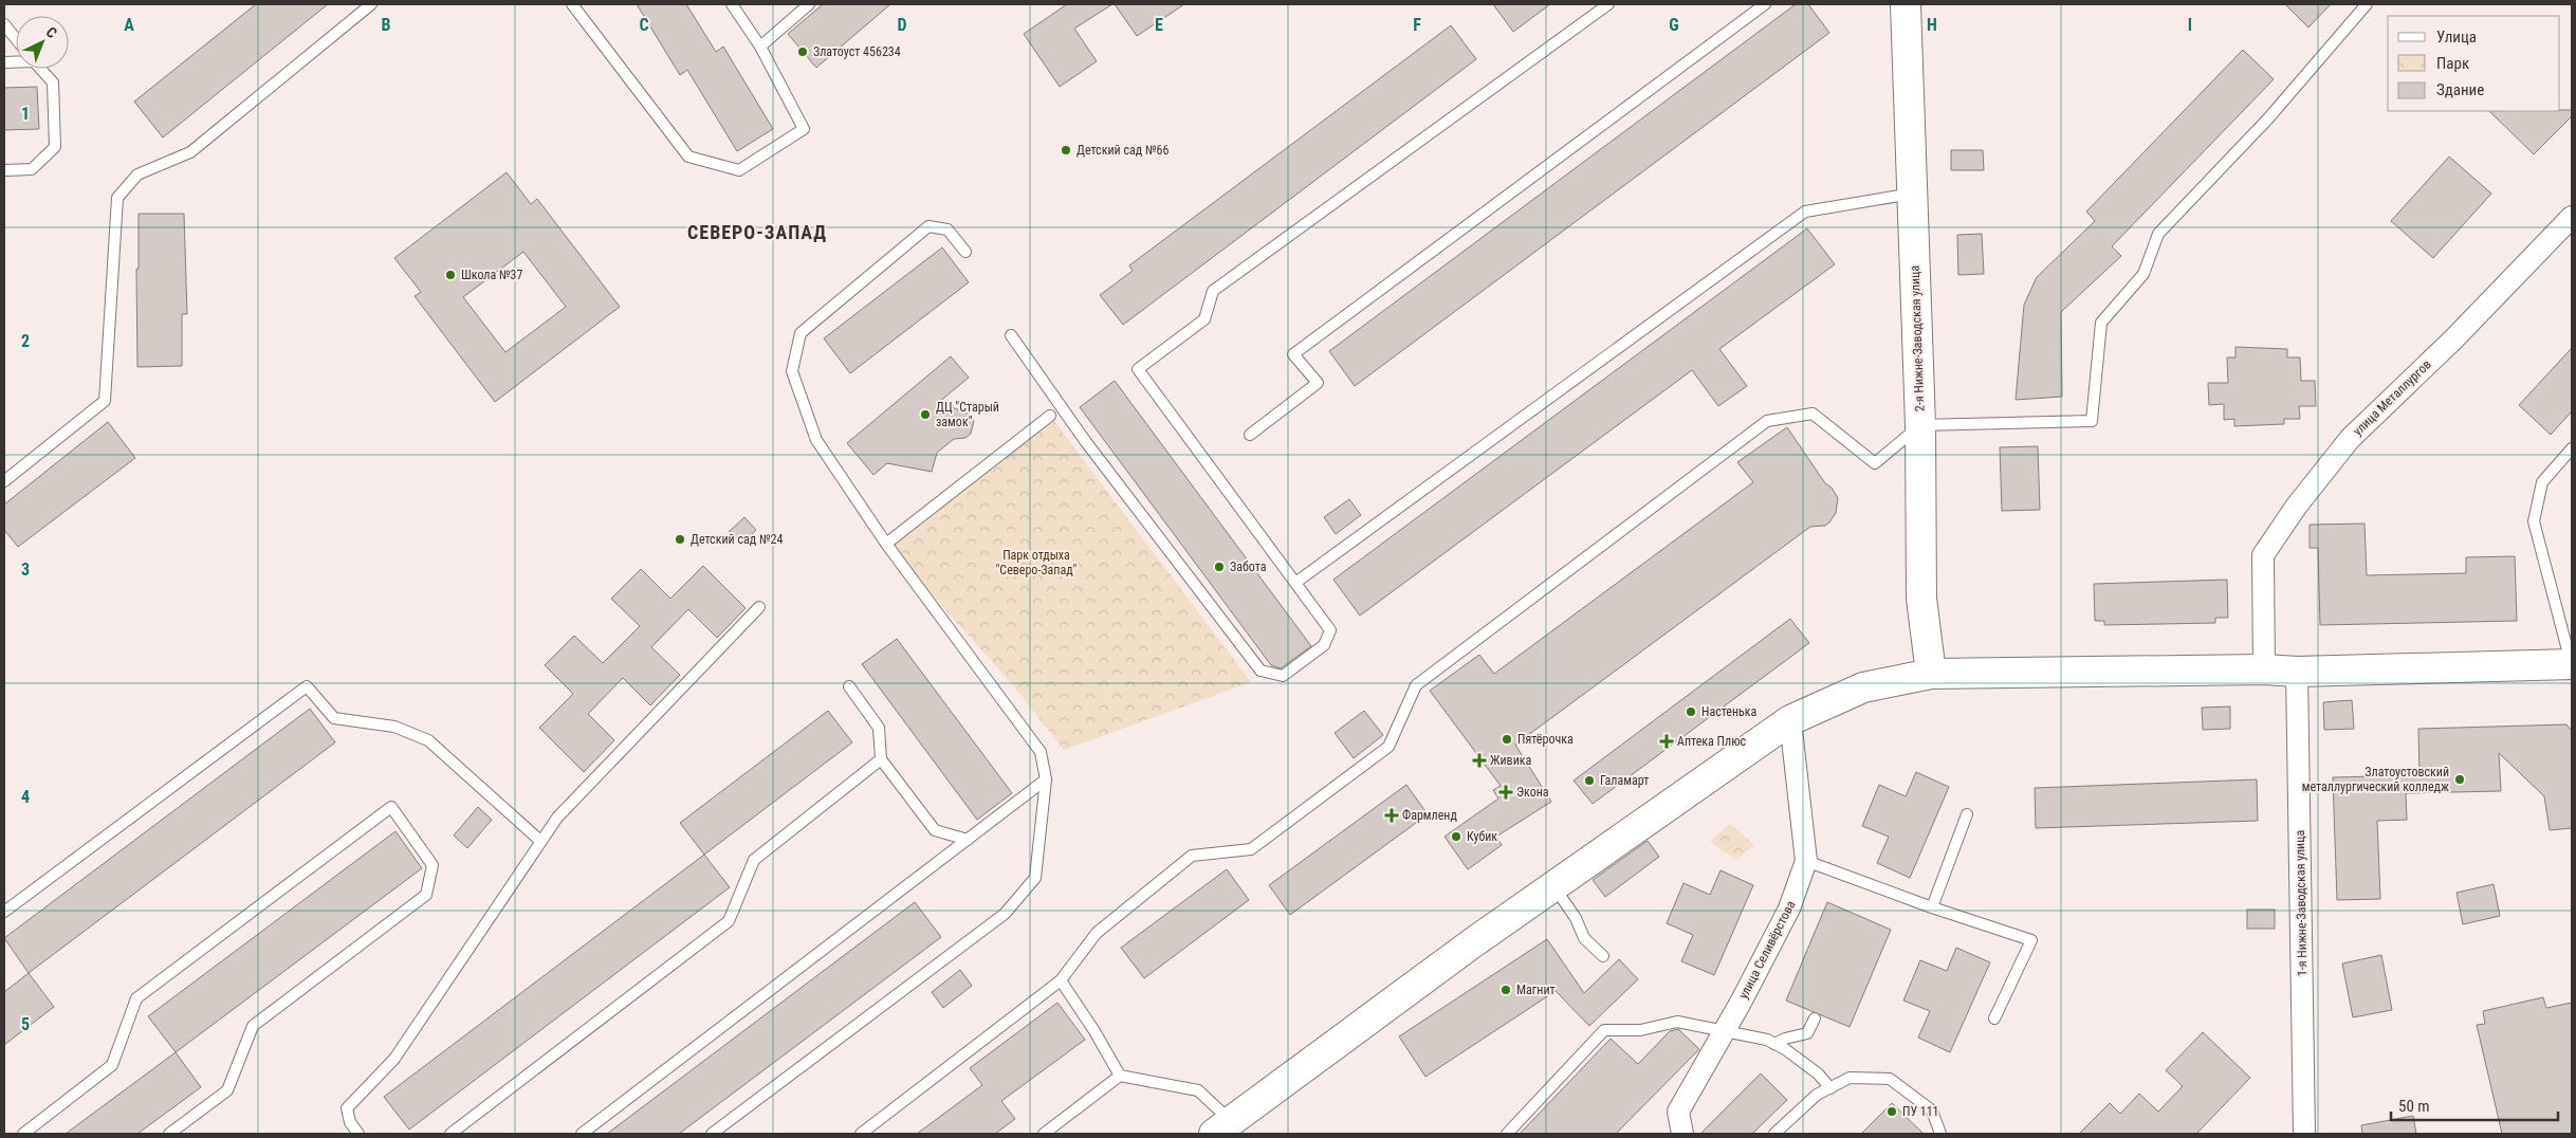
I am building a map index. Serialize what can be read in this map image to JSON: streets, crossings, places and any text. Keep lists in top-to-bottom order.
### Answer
{
  "streets": {
    "main road": ["2-я Нижне-Заводская улица"],
    "street": ["улица Металлургов", "1-я Нижне-Заводская улица", "улица Селивёрстова"]
  },
  "districts": ["СЕВЕРО-ЗАПАД"],
  "parks": ["Парк отдыха \"Северо-Запад\""],
  "places": {
    "other": [
      "Златоуст 456234",
      "Детский сад №66",
      "Школа №37",
      "ДЦ \"Старый замок\"",
      "Детский сад №24",
      "Забота",
      "Настенька",
      "Пятёрочка",
      "Златоустовский металлургический колледж",
      "Галамарт",
      "Кубик",
      "Магнит",
      "ПУ 111"
    ],
    "health": [
      "Аптека Плюс",
      "Живика",
      "Экона",
      "Фармленд"
    ]
  },
  "legend": ["Улица", "Парк", "Здание"],
  "scale_bar": "50 m",
  "north": "top right",
  "grid": {
    "columns": [
      "A",
      "B",
      "C",
      "D",
      "E",
      "F",
      "G",
      "H",
      "I"
    ],
    "rows": [
      "1",
      "2",
      "3",
      "4",
      "5"
    ]
  }
}
